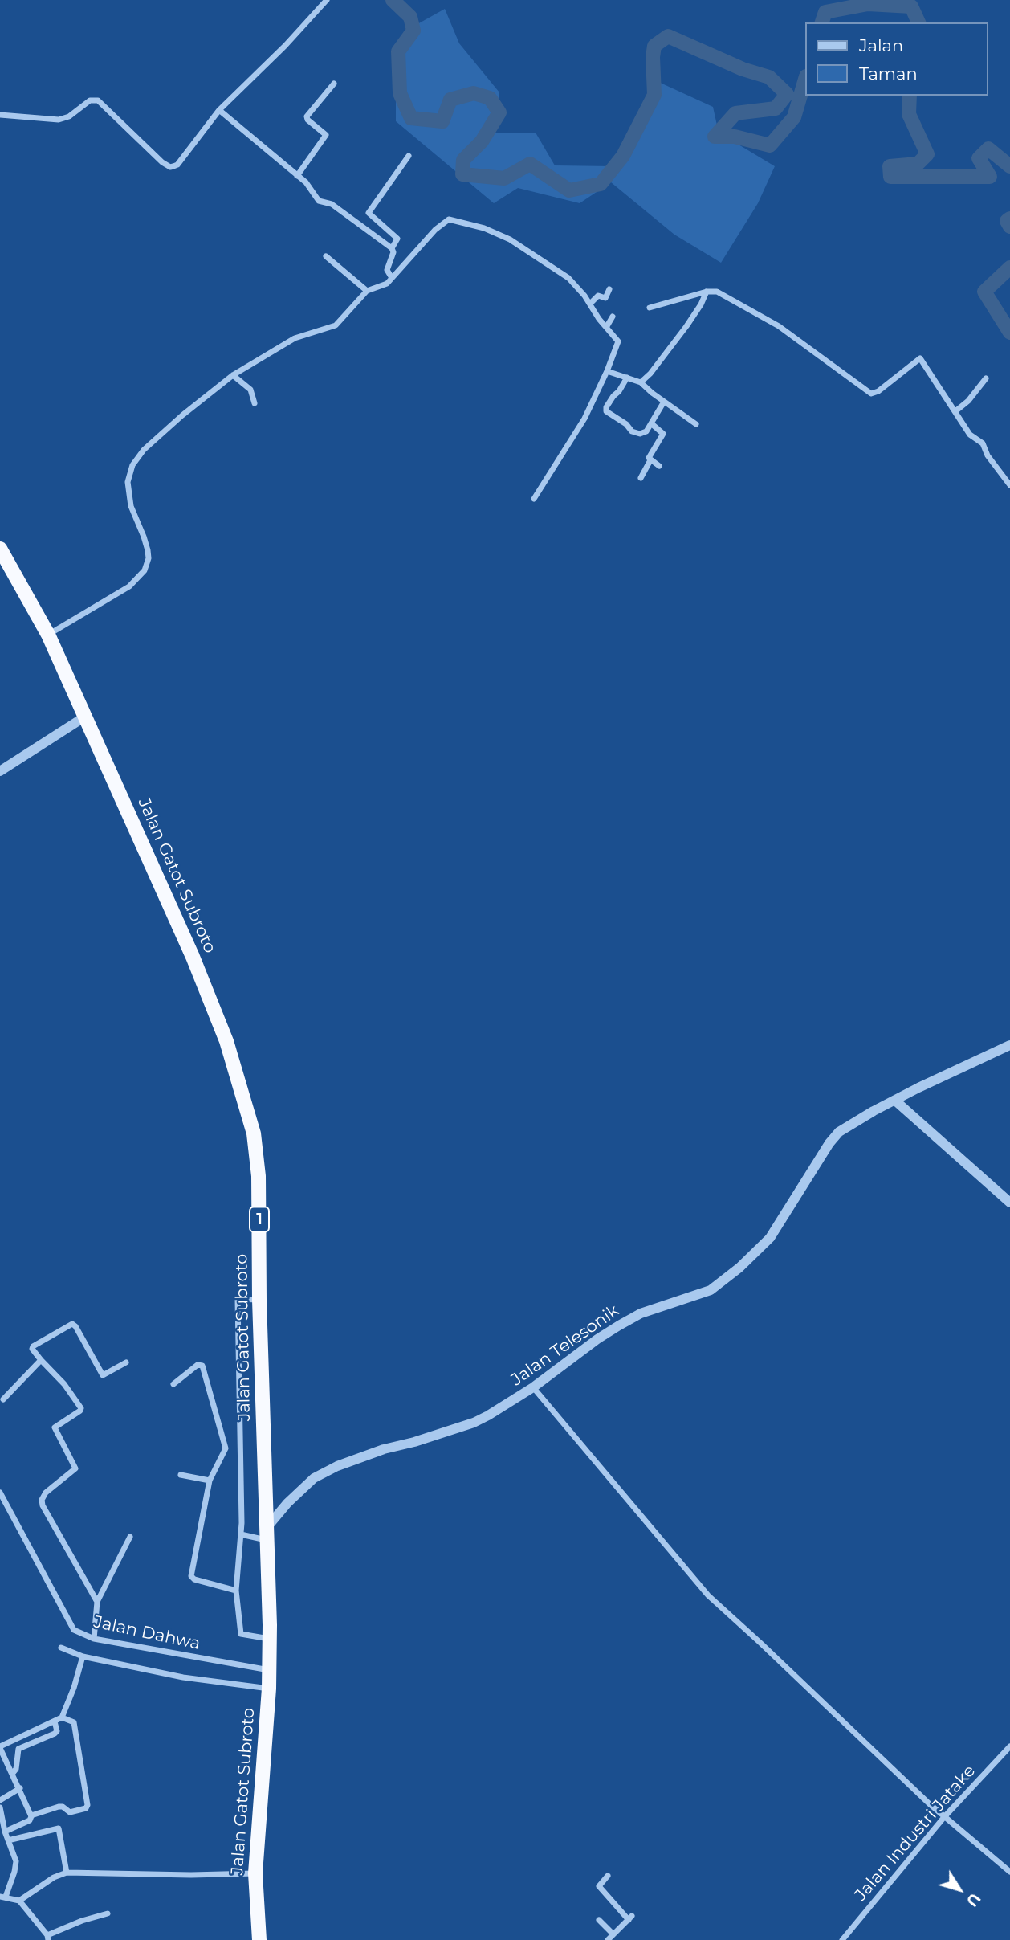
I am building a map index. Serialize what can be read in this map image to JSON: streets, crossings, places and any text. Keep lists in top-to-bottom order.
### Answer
{
  "streets": {
    "highway": ["Jalan Gatot Subroto", "1"],
    "street": ["Jalan Telesonik", "Jalan Dahwa", "Jalan Industri Jatake"]
  },
  "crossings": [
    ["Jalan Gatot Subroto", "Jalan Telesonik"],
    ["Jalan Gatot Subroto", "Jalan Dahwa"]
  ],
  "legend": ["Jalan", "Taman"],
  "north": "bottom right"
}
